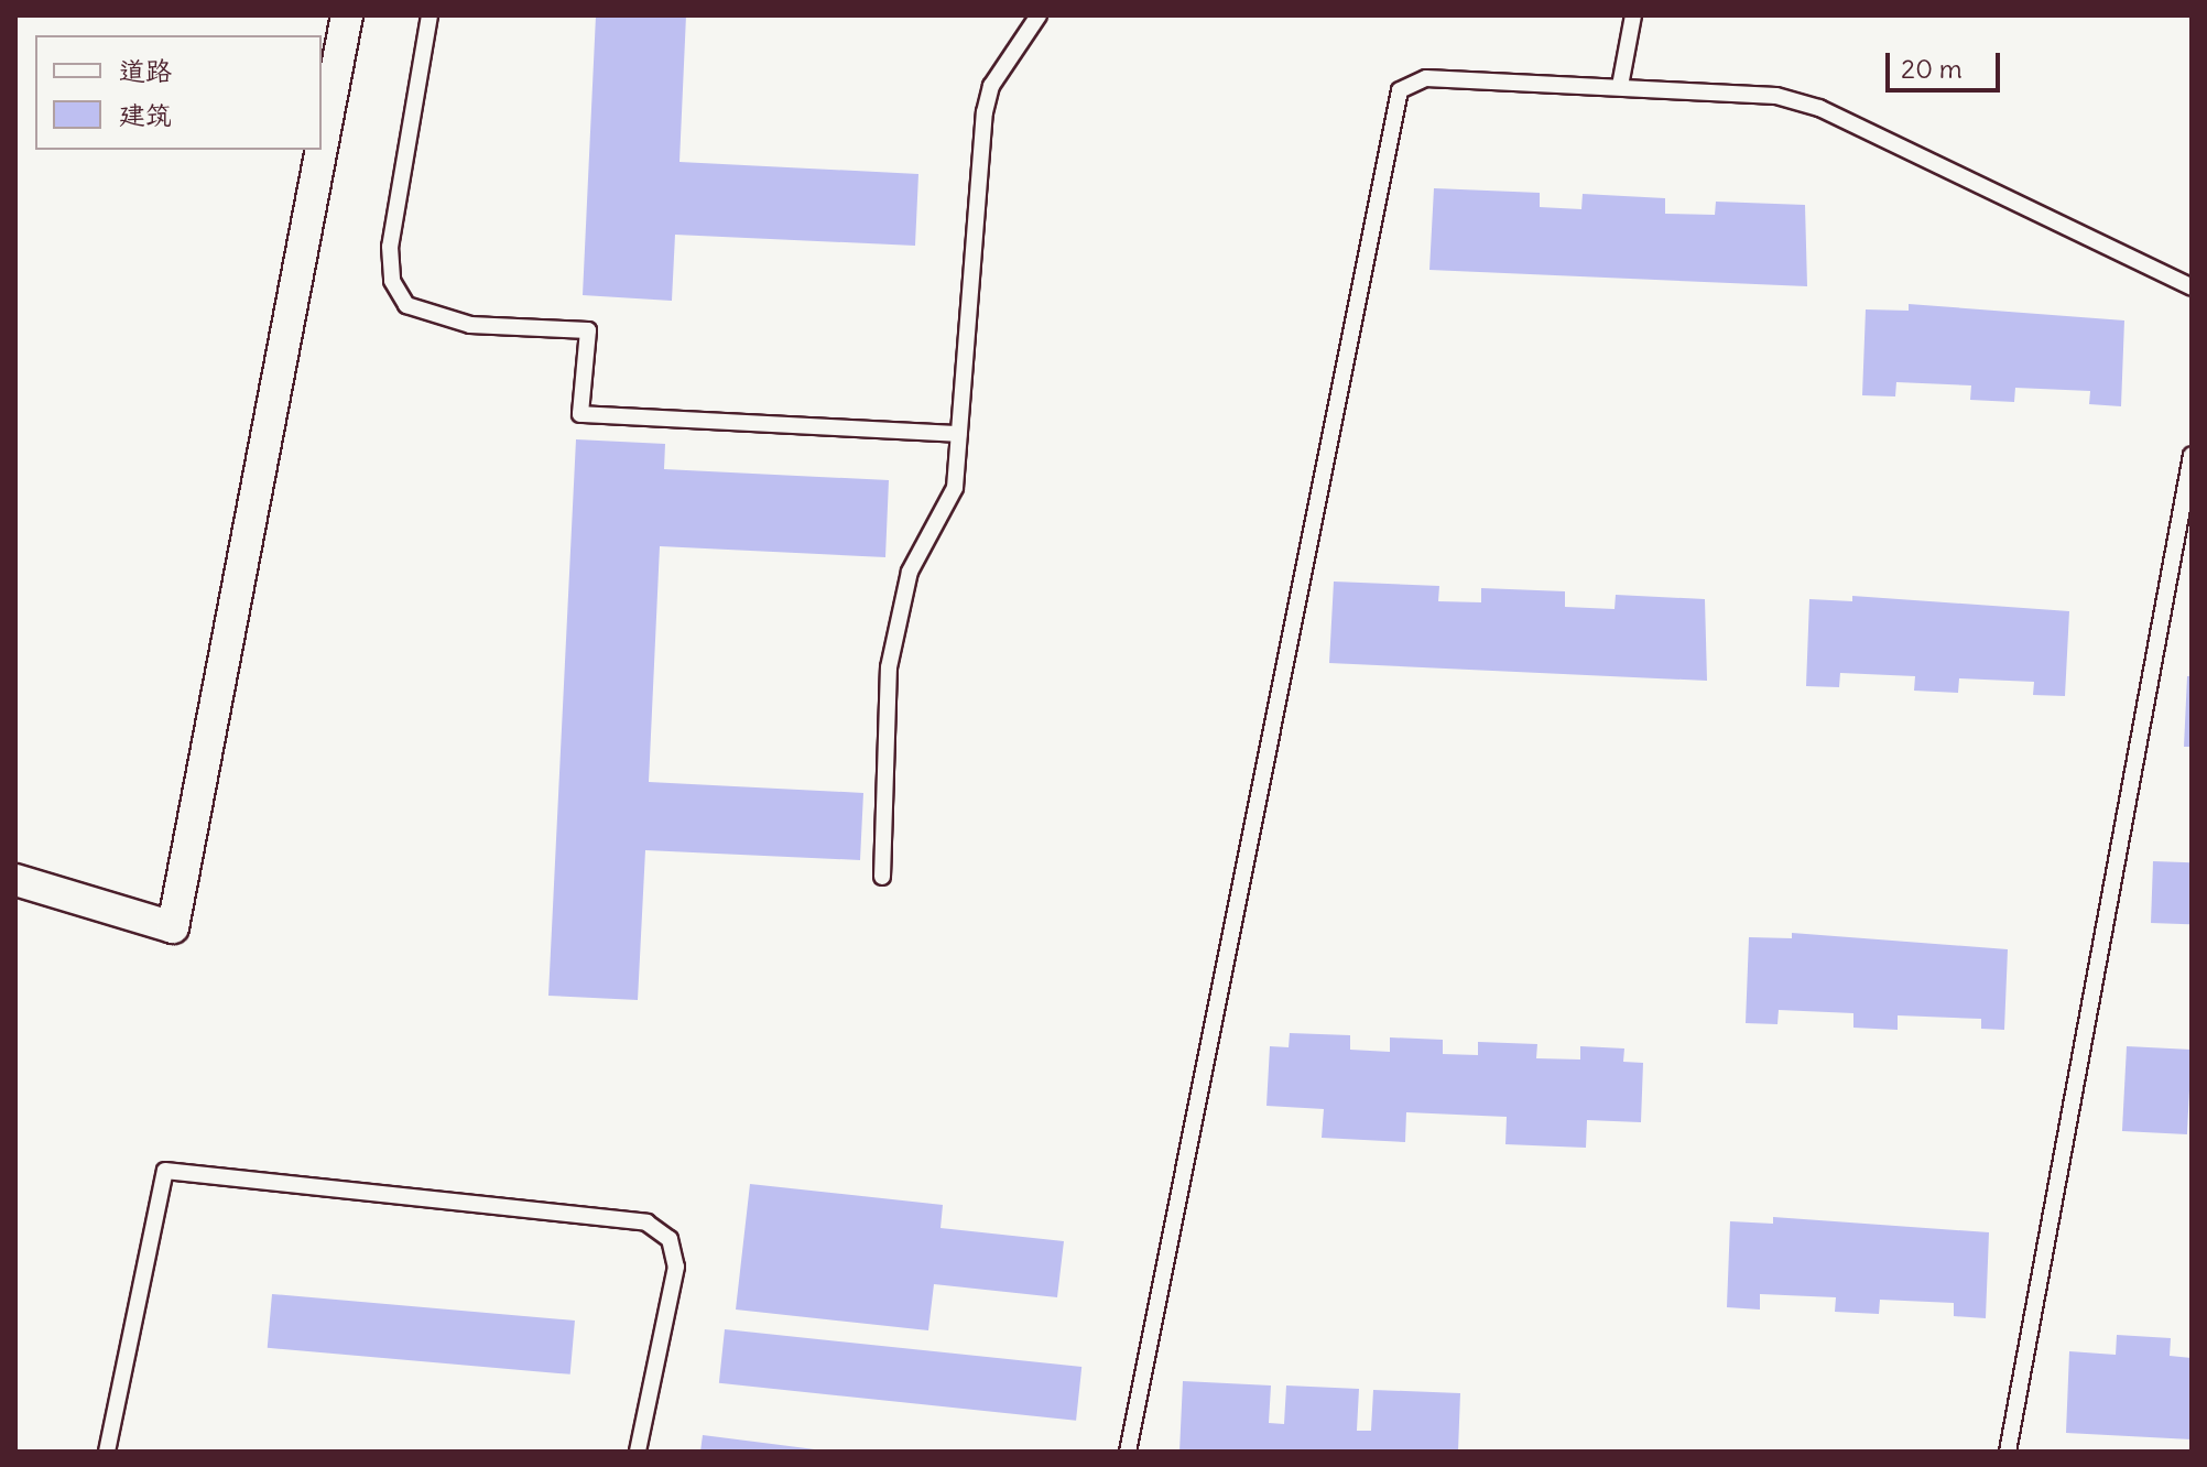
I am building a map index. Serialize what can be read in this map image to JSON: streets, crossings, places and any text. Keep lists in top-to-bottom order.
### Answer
{
  "legend": ["道路", "建筑"],
  "scale_bar": "20 m"
}
